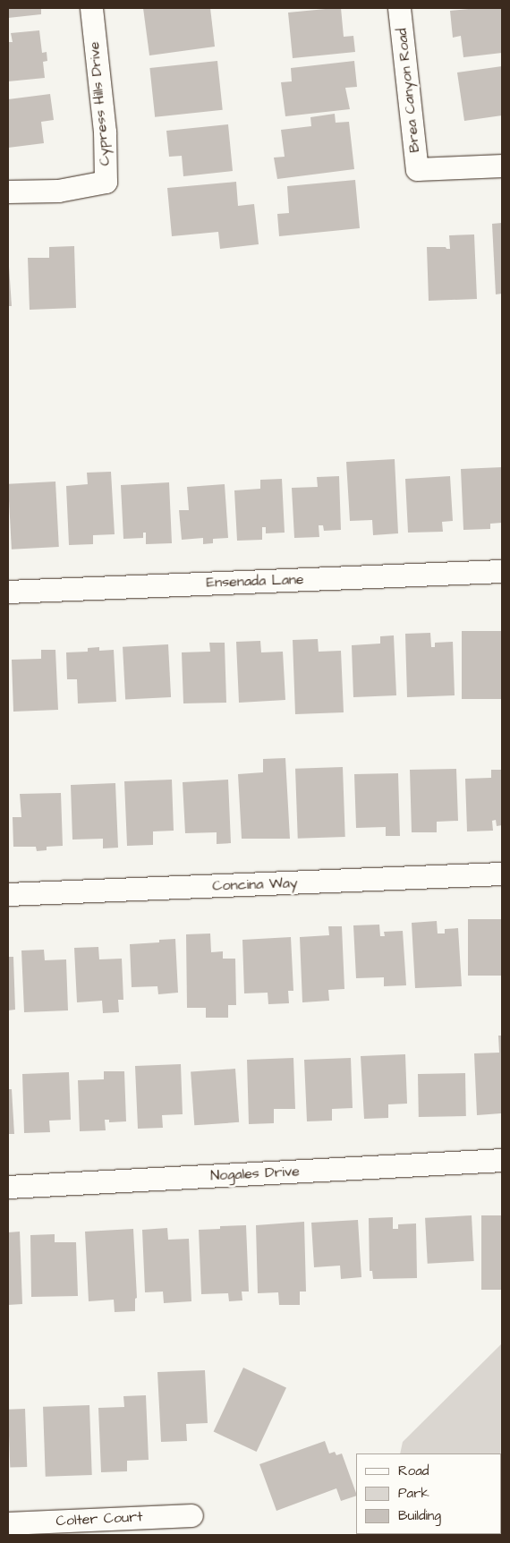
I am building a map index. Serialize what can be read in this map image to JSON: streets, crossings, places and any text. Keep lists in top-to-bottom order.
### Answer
{
  "streets": {
    "street": [
      "Brea Canyon Road",
      "Cypress Hills Drive",
      "Ensenada Lane",
      "Concina Way",
      "Nogales Drive",
      "Colter Court"
    ]
  },
  "legend": ["Road", "Park", "Building"]
}
